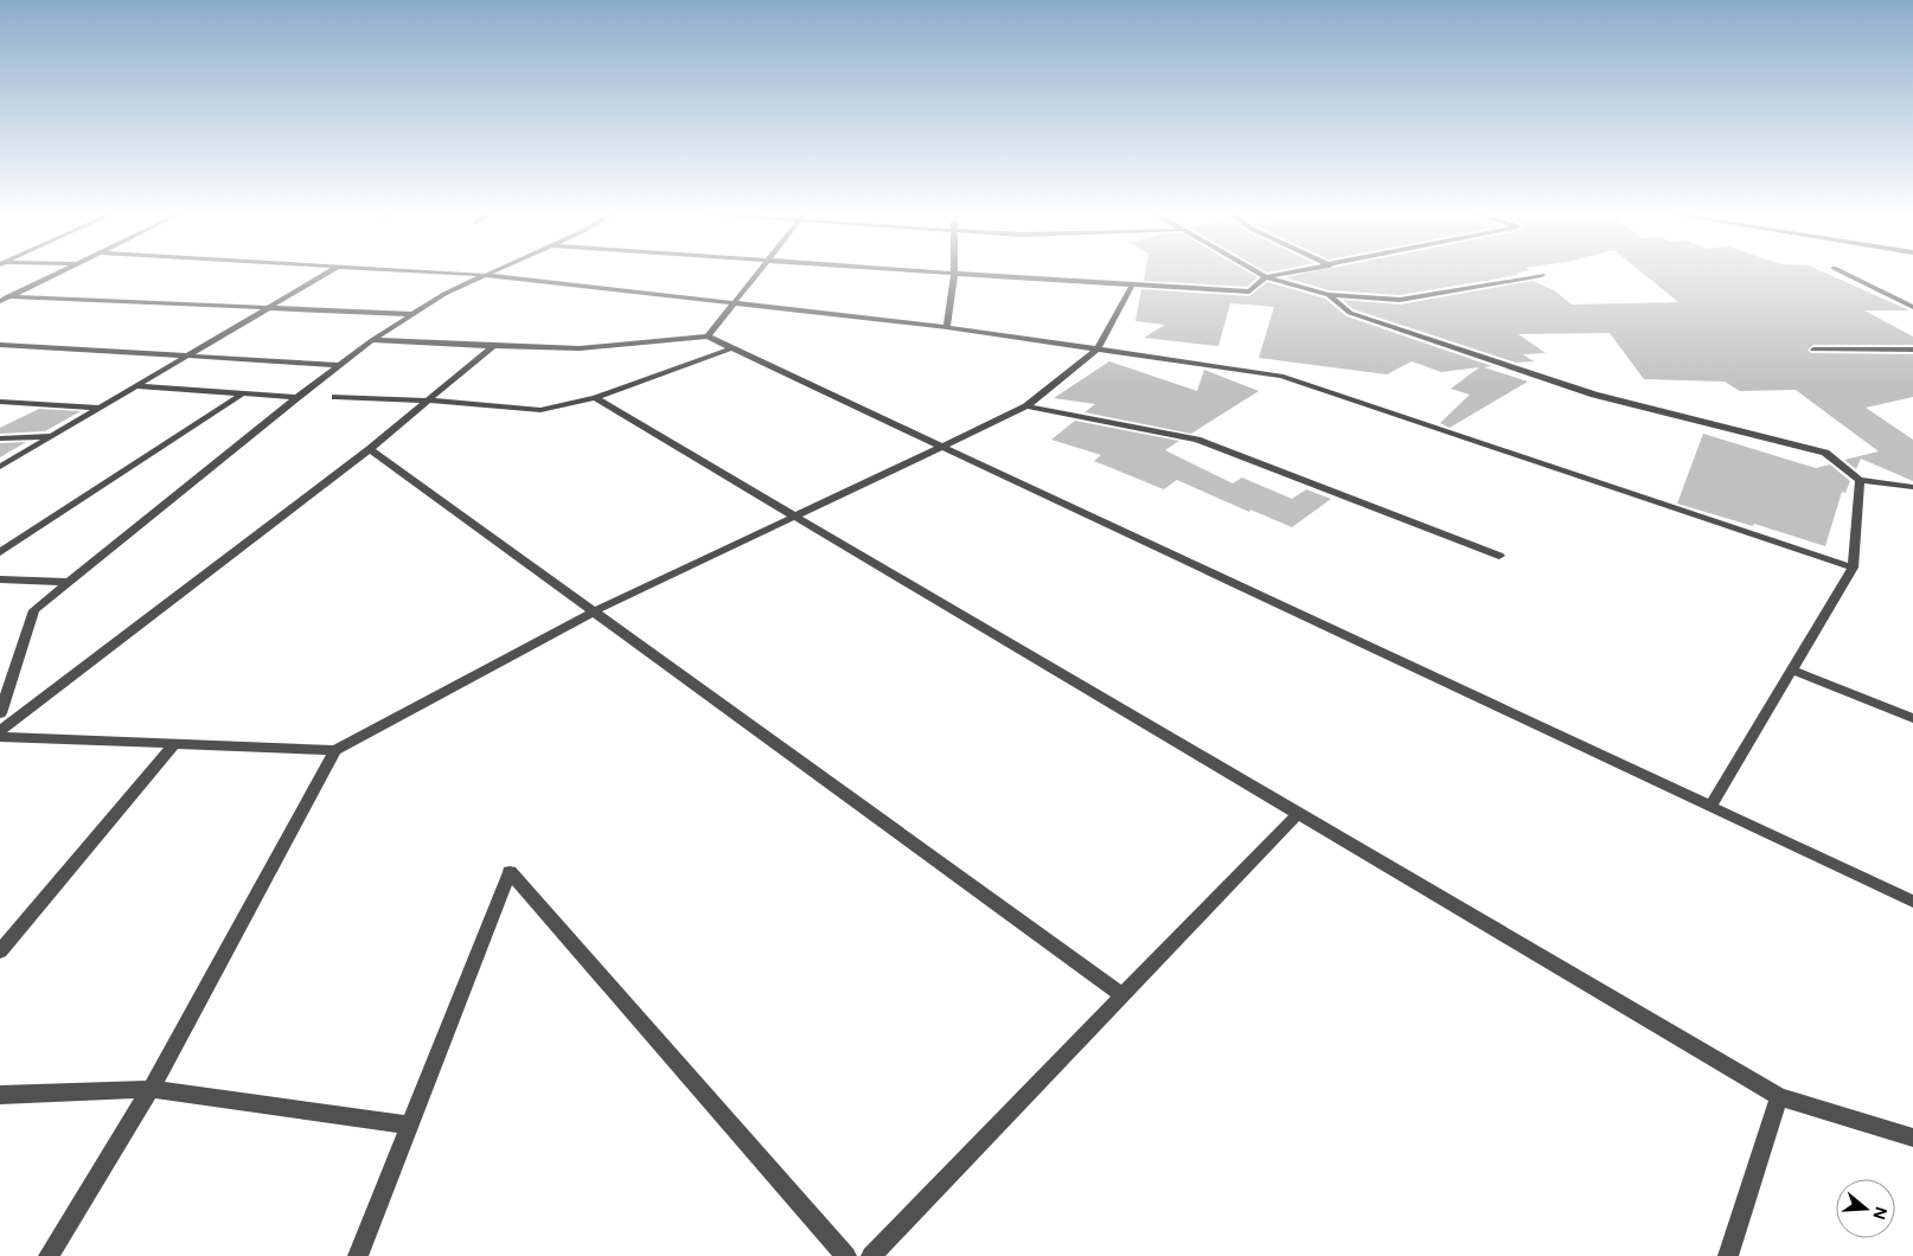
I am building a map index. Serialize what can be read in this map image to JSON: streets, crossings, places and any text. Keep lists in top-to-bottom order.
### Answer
{
  "north": "right"
}
